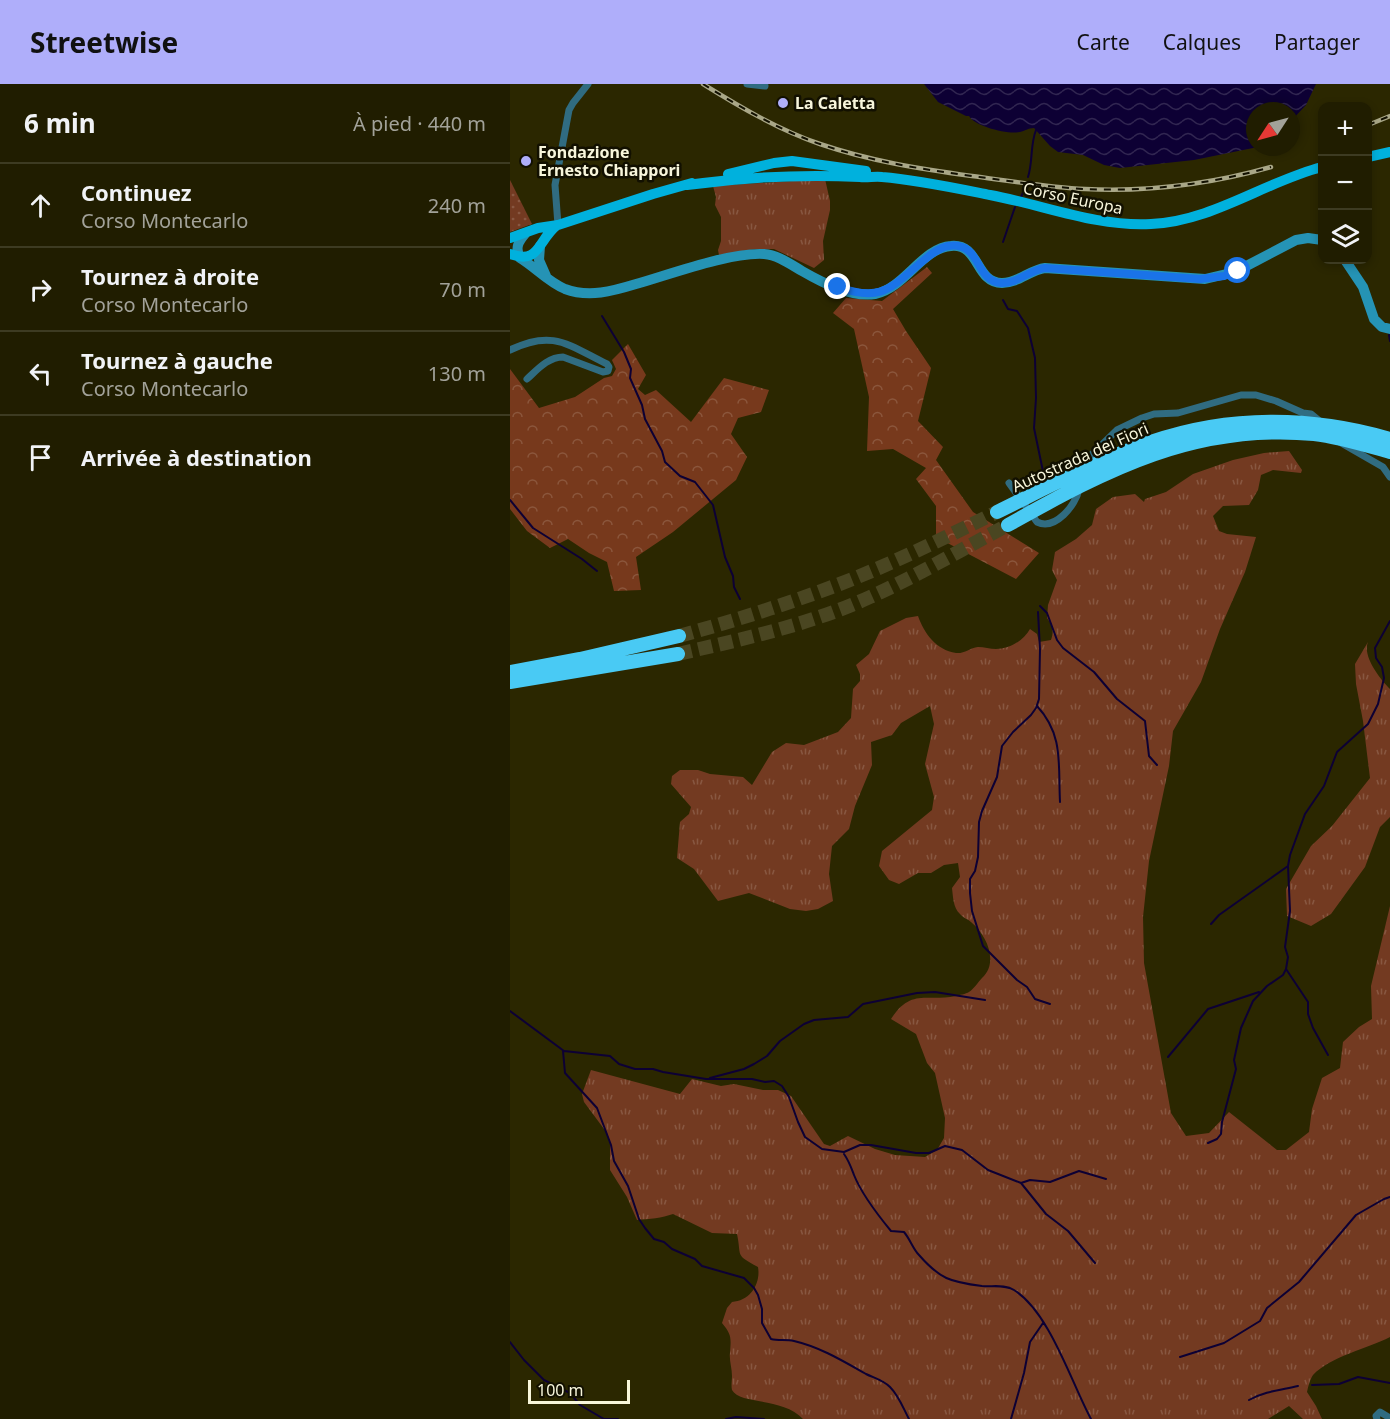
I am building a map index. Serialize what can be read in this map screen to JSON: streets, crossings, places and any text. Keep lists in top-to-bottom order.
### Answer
{
  "streets": {
    "highway": ["Autostrada dei Fiori"],
    "main road": ["Corso Europa"]
  },
  "places": ["La Caletta", "Fondazione Ernesto Chiappori"],
  "scale_bar": "100 m",
  "north": "bottom left",
  "page": {
    "header": "Streetwise",
    "nav": ["Carte", "Calques", "Partager"],
    "heading": ["6 min", "À pied · 440 m"],
    "map_buttons": ["+", "−"],
    "list": [
      ["Continuez", "Corso Montecarlo", "240 m"],
      ["Tournez à droite", "Corso Montecarlo", "70 m"],
      ["Tournez à gauche", "Corso Montecarlo", "130 m"],
      "Arrivée à destination"
    ],
    "scale": "100 m"
  }
}
